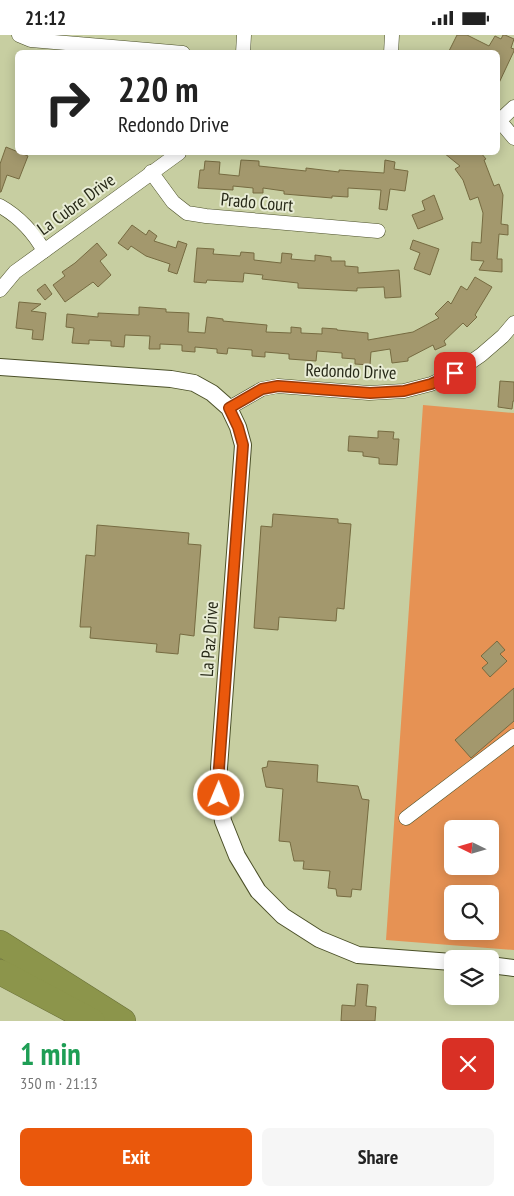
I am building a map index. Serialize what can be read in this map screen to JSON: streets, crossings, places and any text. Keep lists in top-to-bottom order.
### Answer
{
  "streets": {
    "street": [
      "Prado Court",
      "La Cubre Drive",
      "Redondo Drive",
      "La Paz Drive"
    ]
  },
  "crossings": [
    ["Prado Court", "La Cubre Drive"],
    ["Redondo Drive", "La Paz Drive"]
  ],
  "north": "left",
  "page": {
    "status": "21:12",
    "turn": ["220 m", "Redondo Drive"],
    "heading": ["1 min", "350 m · 21:13"],
    "buttons": ["Exit", "Share"]
  }
}
